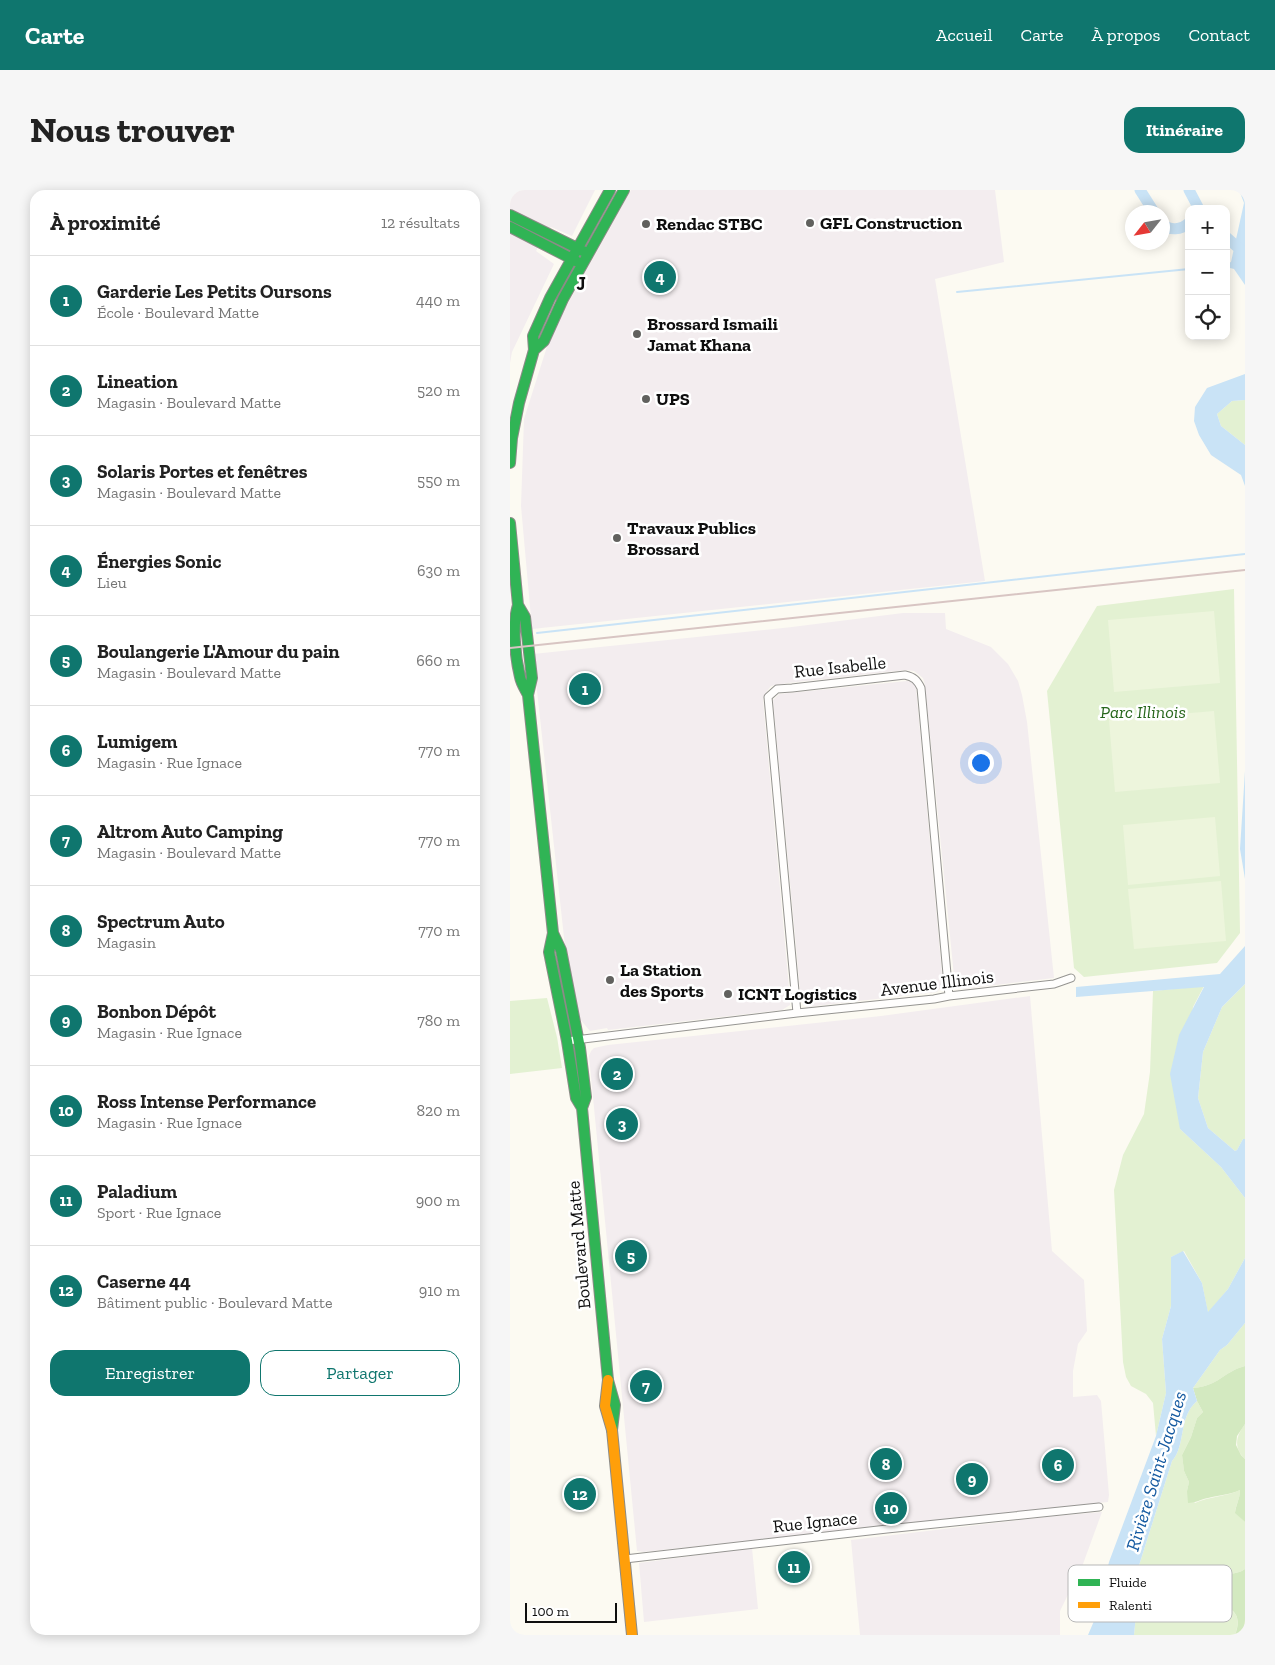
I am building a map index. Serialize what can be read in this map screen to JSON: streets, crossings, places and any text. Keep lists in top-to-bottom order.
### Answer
{
  "streets": {
    "main road": ["Boulevard Matte"],
    "street": ["Rue Isabelle", "Avenue Illinois", "Rue Ignace"]
  },
  "crossings": [
    ["Rue Isabelle", "Avenue Illinois"],
    ["Avenue Illinois", "Boulevard Matte"],
    ["Boulevard Matte", "Rue Ignace"]
  ],
  "districts": ["J"],
  "water": ["Rivière Saint-Jacques"],
  "parks": ["Parc Illinois"],
  "places": [
    "GFL Construction",
    "Rendac STBC",
    "Brossard Ismaili Jamat Khana",
    "UPS",
    "Travaux Publics Brossard",
    "La Station des Sports",
    "ICNT Logistics"
  ],
  "legend": ["Fluide", "Ralenti"],
  "scale_bar": "100 m",
  "north": "bottom left",
  "page": {
    "header": "Carte",
    "nav": [
      "Accueil",
      "Carte",
      "À propos",
      "Contact"
    ],
    "buttons": [
      "Itinéraire",
      ["Enregistrer", "Partager"]
    ],
    "title": "Nous trouver",
    "heading": ["À proximité", "12 résultats"],
    "map_buttons": ["+", "−"],
    "list": [
      {
        "mark": "1",
        "name": "Garderie Les Petits Oursons",
        "note": "École · Boulevard Matte",
        "value": "440 m"
      },
      {
        "mark": "2",
        "name": "Lineation",
        "note": "Magasin · Boulevard Matte",
        "value": "520 m"
      },
      {
        "mark": "3",
        "name": "Solaris Portes et fenêtres",
        "note": "Magasin · Boulevard Matte",
        "value": "550 m"
      },
      {
        "mark": "4",
        "name": "Énergies Sonic",
        "note": "Lieu",
        "value": "630 m"
      },
      {
        "mark": "5",
        "name": "Boulangerie L'Amour du pain",
        "note": "Magasin · Boulevard Matte",
        "value": "660 m"
      },
      {
        "mark": "6",
        "name": "Lumigem",
        "note": "Magasin · Rue Ignace",
        "value": "770 m"
      },
      {
        "mark": "7",
        "name": "Altrom Auto Camping",
        "note": "Magasin · Boulevard Matte",
        "value": "770 m"
      },
      {
        "mark": "8",
        "name": "Spectrum Auto",
        "note": "Magasin",
        "value": "770 m"
      },
      {
        "mark": "9",
        "name": "Bonbon Dépôt",
        "note": "Magasin · Rue Ignace",
        "value": "780 m"
      },
      {
        "mark": "10",
        "name": "Ross Intense Performance",
        "note": "Magasin · Rue Ignace",
        "value": "820 m"
      },
      {
        "mark": "11",
        "name": "Paladium",
        "note": "Sport · Rue Ignace",
        "value": "900 m"
      },
      {
        "mark": "12",
        "name": "Caserne 44",
        "note": "Bâtiment public · Boulevard Matte",
        "value": "910 m"
      }
    ],
    "pins": [
      "4",
      "1",
      "2",
      "3",
      "5",
      "7",
      "8",
      "6",
      "9",
      "12",
      "10",
      "11"
    ],
    "scale": "100 m"
  }
}
